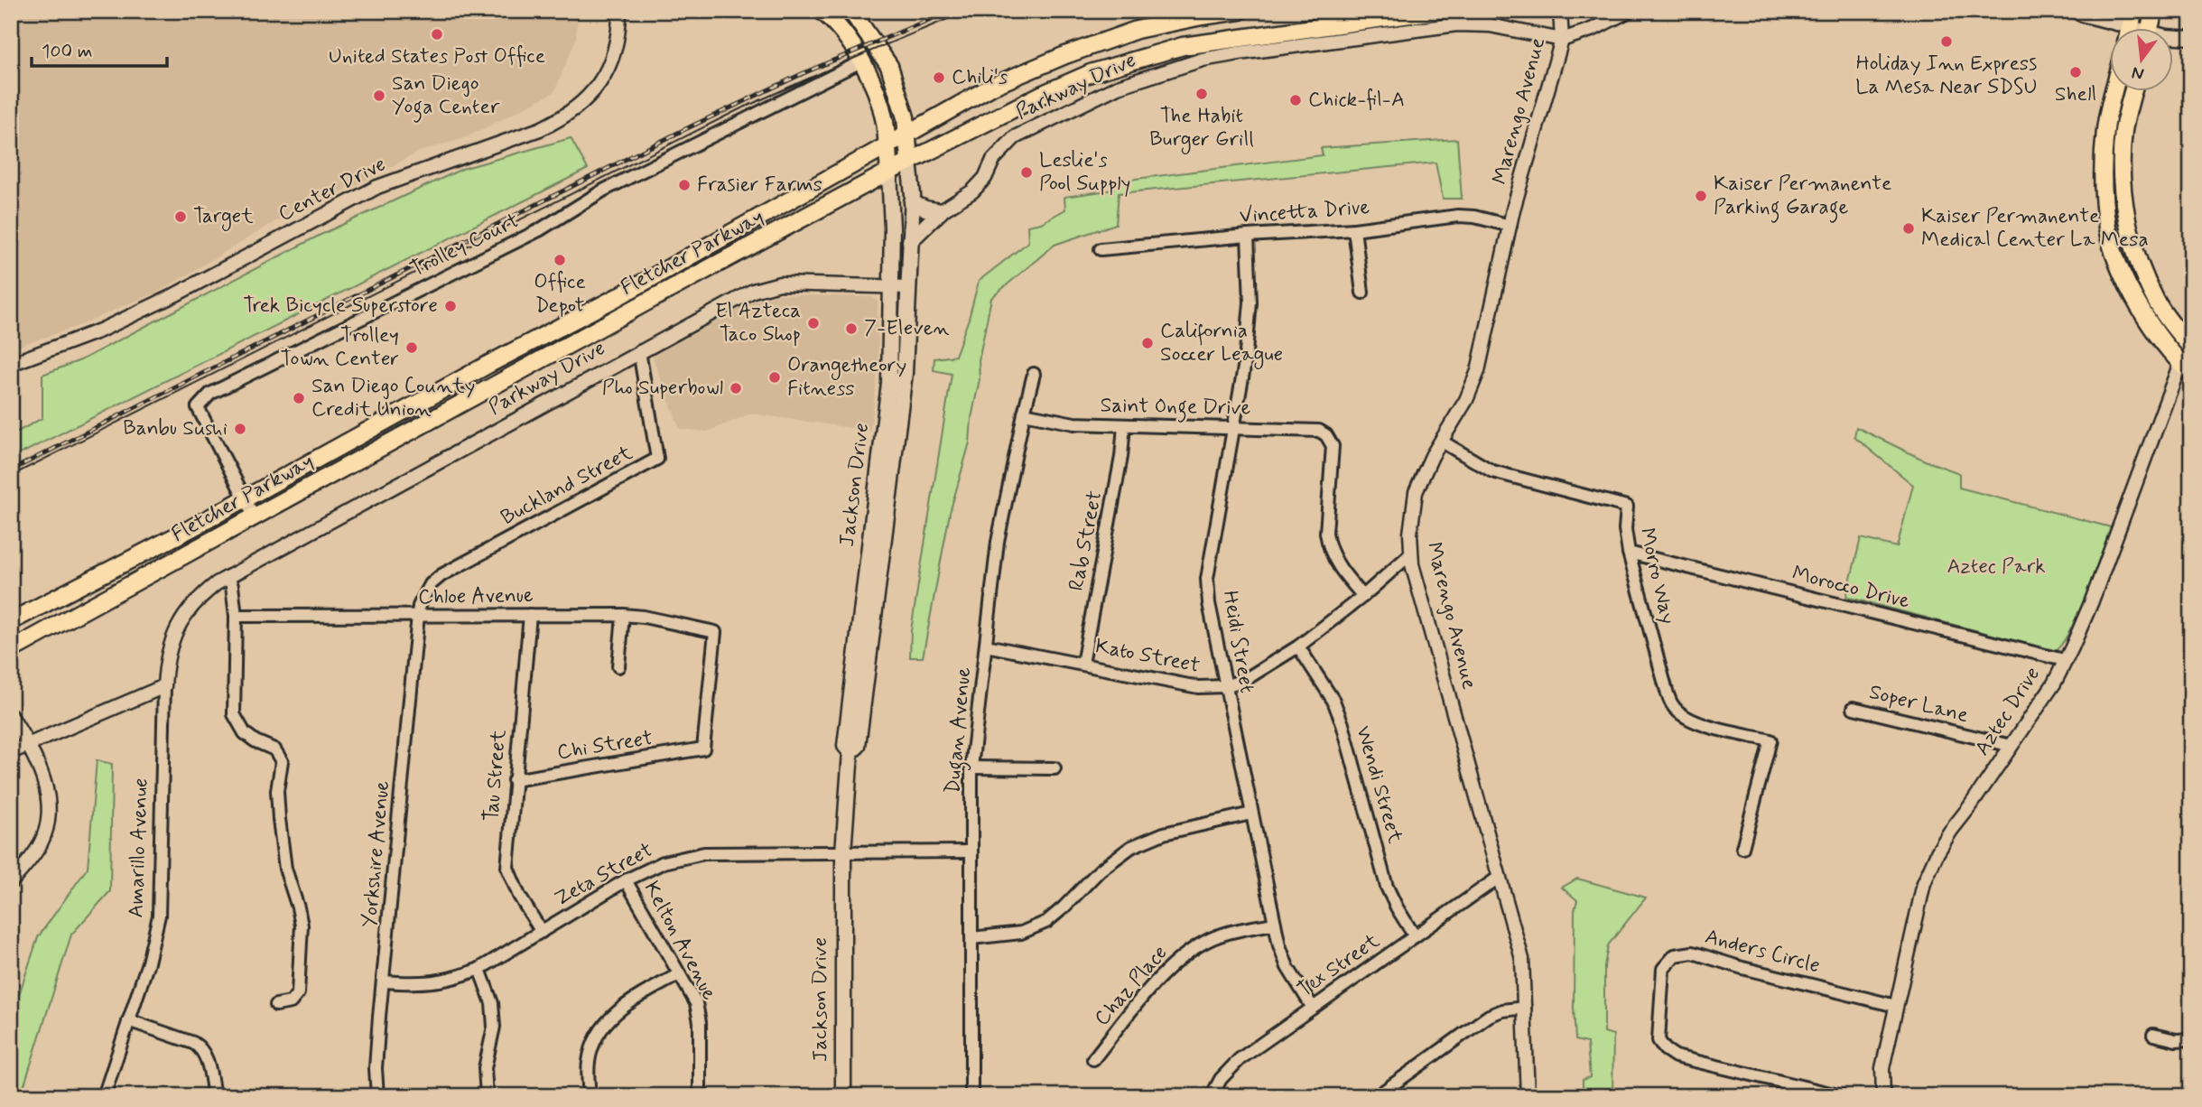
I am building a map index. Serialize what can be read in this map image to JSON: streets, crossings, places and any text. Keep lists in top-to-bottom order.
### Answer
{
  "streets": {
    "main road": ["Fletcher Parkway", "Jackson Drive"],
    "street": [
      "Parkway Drive",
      "Marengo Avenue",
      "Center Drive",
      "Vincetta Drive",
      "Trolley Court",
      "Saint Onge Drive",
      "Buckland Street",
      "Rab Street",
      "Morro Way",
      "Morocco Drive",
      "Chloe Avenue",
      "Heidi Street",
      "Kato Street",
      "Soper Lane",
      "Aztec Drive",
      "Dugan Avenue",
      "Chi Street",
      "Tau Street",
      "Wendi Street",
      "Amarillo Avenue",
      "Yorkshire Avenue",
      "Zeta Street",
      "Kelton Avenue",
      "Anders Circle",
      "Tex Street",
      "Chaz Place"
    ]
  },
  "crossings": [
    ["Parkway Drive", "Marengo Avenue"],
    ["Parkway Drive", "Jackson Drive"],
    ["Parkway Drive", "Buckland Street"],
    ["Parkway Drive", "Amarillo Avenue"],
    ["Marengo Avenue", "Vincetta Drive"],
    ["Marengo Avenue", "Morro Way"],
    ["Marengo Avenue", "Kato Street"],
    ["Marengo Avenue", "Tex Street"],
    ["Vincetta Drive", "Heidi Street"],
    ["Trolley Court", "Fletcher Parkway"],
    ["Trolley Court", "Jackson Drive"],
    ["Fletcher Parkway", "Jackson Drive"],
    ["Saint Onge Drive", "Rab Street"],
    ["Saint Onge Drive", "Heidi Street"],
    ["Saint Onge Drive", "Kato Street"],
    ["Saint Onge Drive", "Dugan Avenue"],
    ["Jackson Drive", "Zeta Street"],
    ["Buckland Street", "Chloe Avenue"],
    ["Buckland Street", "Yorkshire Avenue"],
    ["Rab Street", "Kato Street"],
    ["Morro Way", "Morocco Drive"],
    ["Morocco Drive", "Aztec Drive"],
    ["Chloe Avenue", "Chi Street"],
    ["Chloe Avenue", "Tau Street"],
    ["Chloe Avenue", "Yorkshire Avenue"],
    ["Heidi Street", "Kato Street"],
    ["Heidi Street", "Tex Street"],
    ["Heidi Street", "Chaz Place"],
    ["Kato Street", "Dugan Avenue"],
    ["Kato Street", "Wendi Street"],
    ["Soper Lane", "Aztec Drive"],
    ["Aztec Drive", "Anders Circle"],
    ["Dugan Avenue", "Zeta Street"],
    ["Chi Street", "Tau Street"],
    ["Tau Street", "Zeta Street"],
    ["Wendi Street", "Tex Street"],
    ["Yorkshire Avenue", "Zeta Street"],
    ["Zeta Street", "Kelton Avenue"]
  ],
  "parks": ["Aztec Park"],
  "places": [
    "United States Post Office",
    "Holiday Inn Express La Mesa Near SDSU",
    "Shell",
    "Chili's",
    "The Habit Burger Grill",
    "San Diego Yoga Center",
    "Chick-fil-A",
    "Leslie's Pool Supply",
    "Frasier Farms",
    "Kaiser Permanente Parking Garage",
    "Target",
    "Kaiser Permanente Medical Center La Mesa",
    "Office Depot",
    "Trek Bicycle Superstore",
    "El Azteca Taco Shop",
    "7-Eleven",
    "California Soccer League",
    "Trolley Town Center",
    "Orangetheory Fitness",
    "Pho Superbowl",
    "San Diego County Credit Union",
    "Banbu Sushi"
  ],
  "scale_bar": "100 m",
  "north": "bottom"
}
